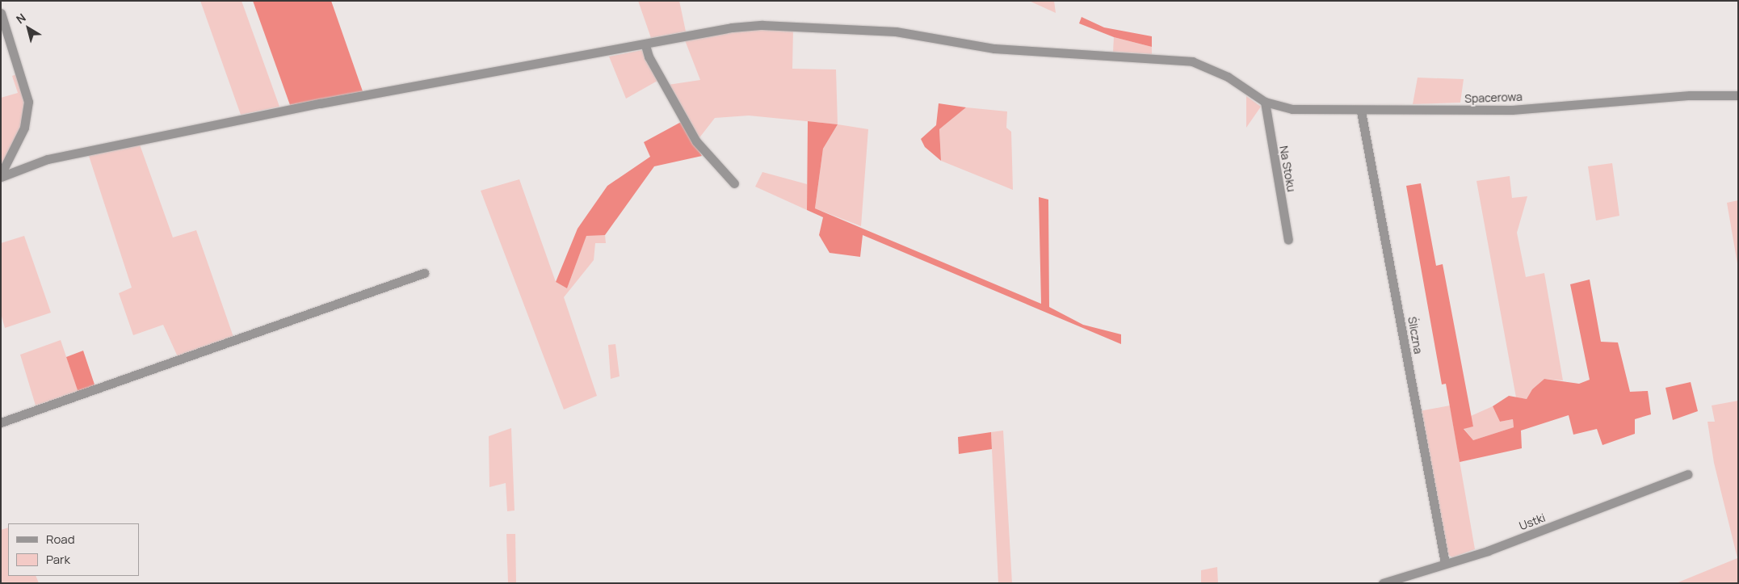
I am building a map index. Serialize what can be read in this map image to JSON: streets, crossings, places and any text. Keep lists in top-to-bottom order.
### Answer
{
  "streets": {
    "street": [
      "Spacerowa",
      "Na Stoku",
      "Śliczna",
      "Ustki"
    ]
  },
  "crossings": [
    ["Spacerowa", "Na Stoku"],
    ["Spacerowa", "Śliczna"],
    ["Śliczna", "Ustki"]
  ],
  "legend": ["Road", "Park"],
  "north": "top left"
}
